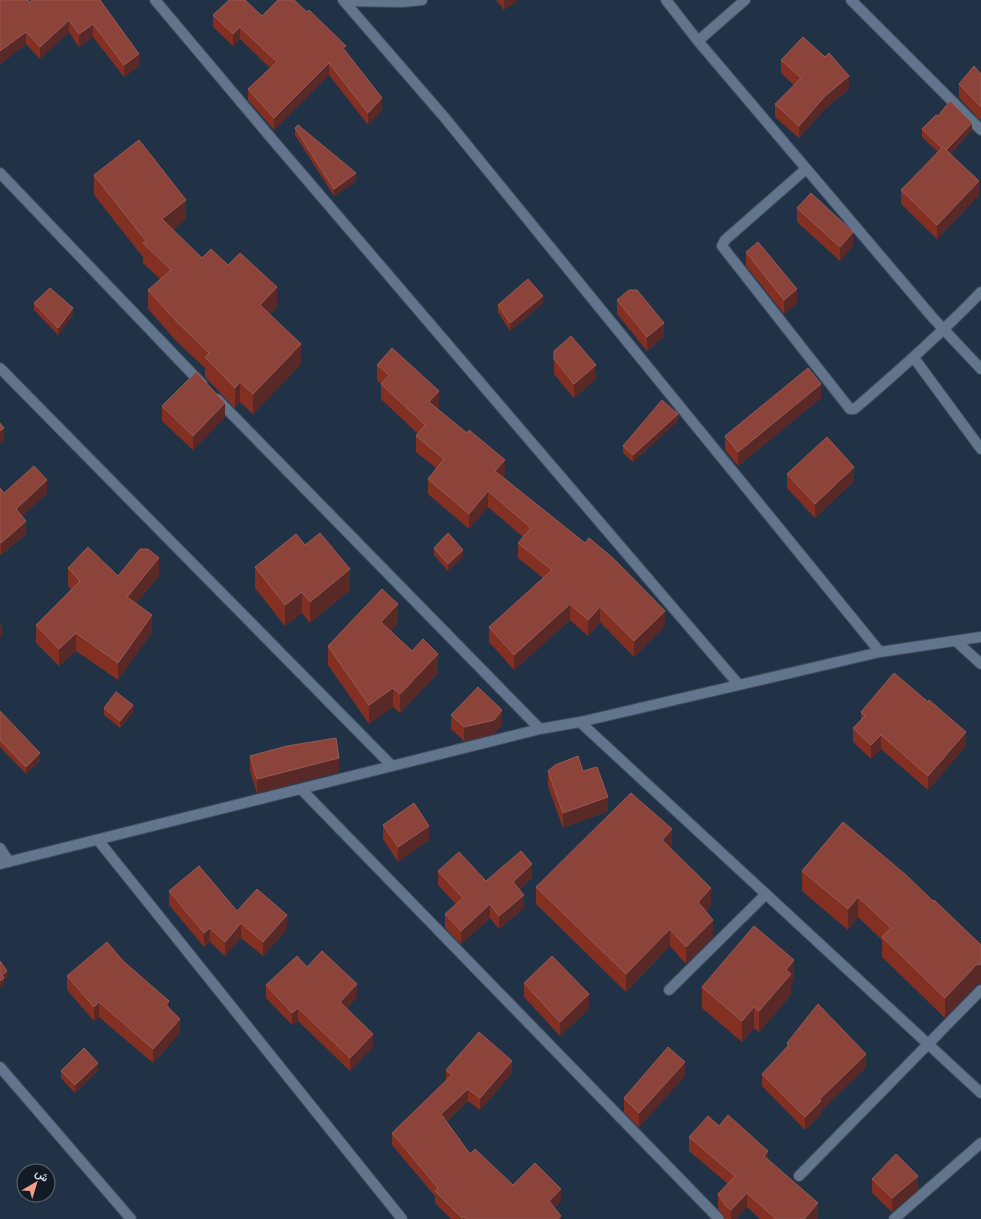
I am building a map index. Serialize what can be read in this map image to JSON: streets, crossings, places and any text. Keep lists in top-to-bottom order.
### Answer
{
  "north": "top right"
}
